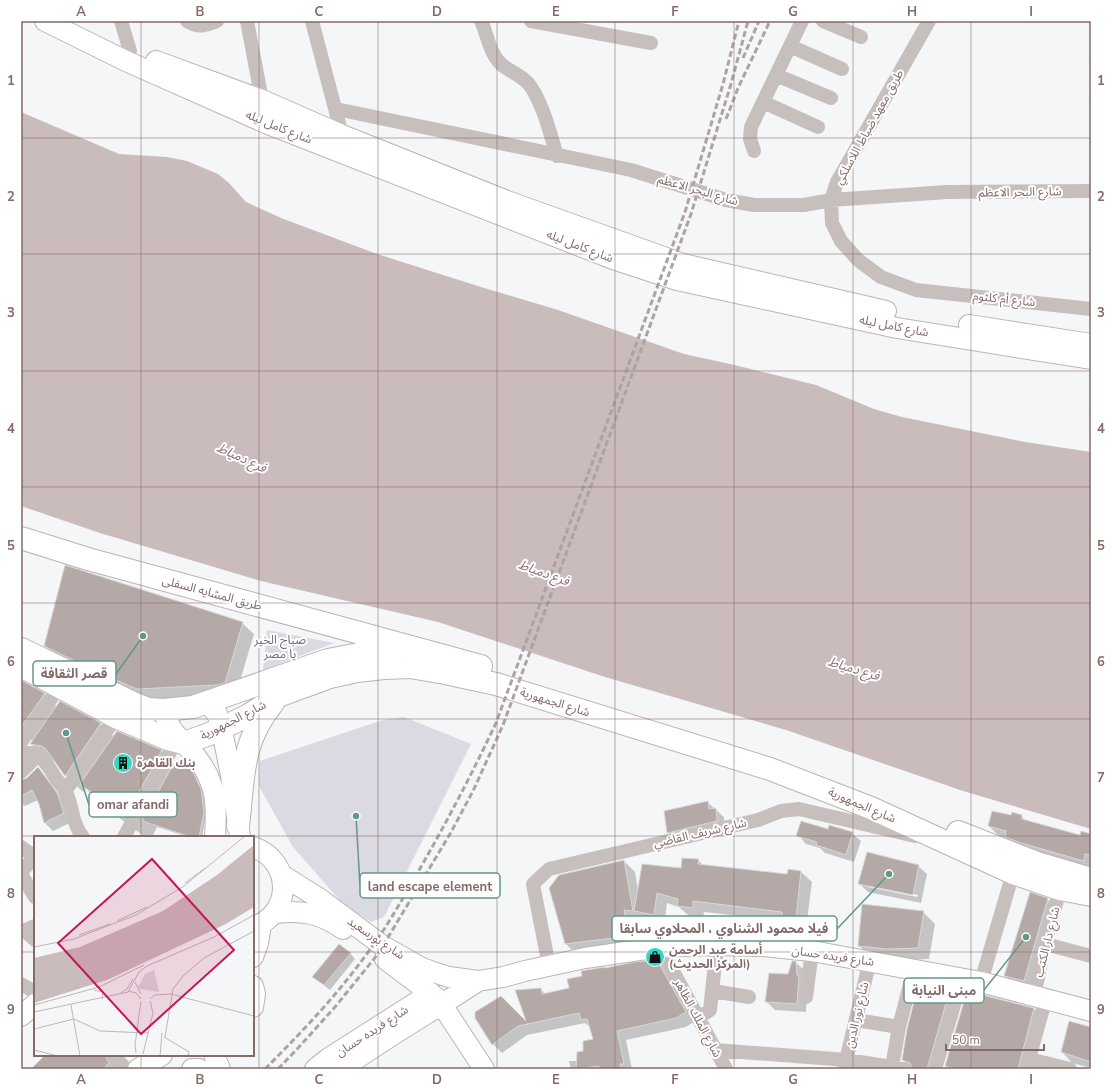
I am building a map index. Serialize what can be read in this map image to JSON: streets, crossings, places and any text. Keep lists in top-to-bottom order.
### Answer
{
  "streets": {
    "main road": ["طريق المشايه السفلى", "شارع الجمهورية"],
    "street": [
      "شارع كامل ليله",
      "طريق معهد ضباط اللاسلكي",
      "شارع البحر الاعظم",
      "شارع أم كلثوم",
      "شارع شريف القاضي",
      "شارع بورسعيد",
      "شارع دار الكتب",
      "شارع فريده حسان",
      "شارع نور الدين",
      "شارع الملك الظاهر"
    ]
  },
  "crossings": [
    ["طريق معهد ضباط اللاسلكي", "شارع البحر الاعظم"],
    ["طريق معهد ضباط اللاسلكي", "شارع أم كلثوم"],
    ["طريق المشايه السفلى", "شارع الجمهورية"],
    ["شارع الجمهورية", "شارع شريف القاضي"],
    ["شارع الجمهورية", "شارع دار الكتب"],
    ["شارع شريف القاضي", "شارع فريده حسان"],
    ["شارع بورسعيد", "شارع فريده حسان"],
    ["شارع دار الكتب", "شارع فريده حسان"],
    ["شارع فريده حسان", "شارع نور الدين"],
    ["شارع فريده حسان", "شارع الملك الظاهر"]
  ],
  "water": ["فرع دمياط"],
  "parks": ["صباح الخير يا مصر"],
  "places": {
    "other": [
      "قصر الثقافة",
      "omar afandi",
      "land escape element",
      "فيلا محمود الشناوي ، المحلاوي سابقا",
      "مبنى النيابة"
    ],
    "building": ["بنك القاهرة"],
    "shop": ["أسامة عبد الرحمن (المركز الحديث)"]
  },
  "scale_bar": "50 m",
  "grid": {
    "columns": [
      "A",
      "B",
      "C",
      "D",
      "E",
      "F",
      "G",
      "H",
      "I"
    ],
    "rows": [
      "1",
      "2",
      "3",
      "4",
      "5",
      "6",
      "7",
      "8",
      "9"
    ]
  }
}
